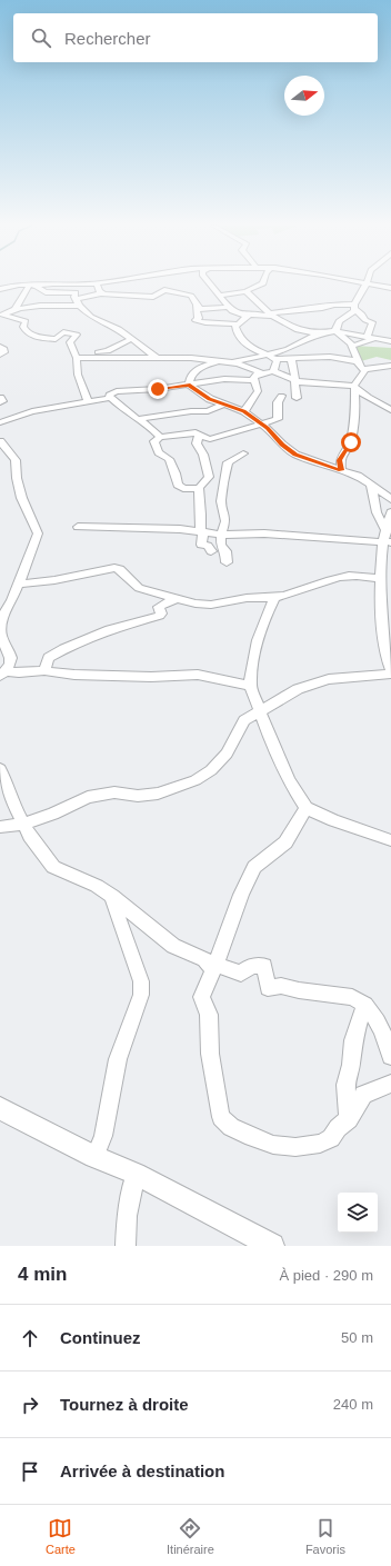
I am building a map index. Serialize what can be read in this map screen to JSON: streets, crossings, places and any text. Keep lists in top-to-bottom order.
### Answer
{
  "north": "right",
  "page": {
    "search": "Rechercher",
    "heading": ["4 min", "À pied · 290 m"],
    "list": [
      ["Continuez", "50 m"],
      ["Tournez à droite", "240 m"],
      "Arrivée à destination"
    ],
    "nav": ["Carte", "Itinéraire", "Favoris"]
  }
}
